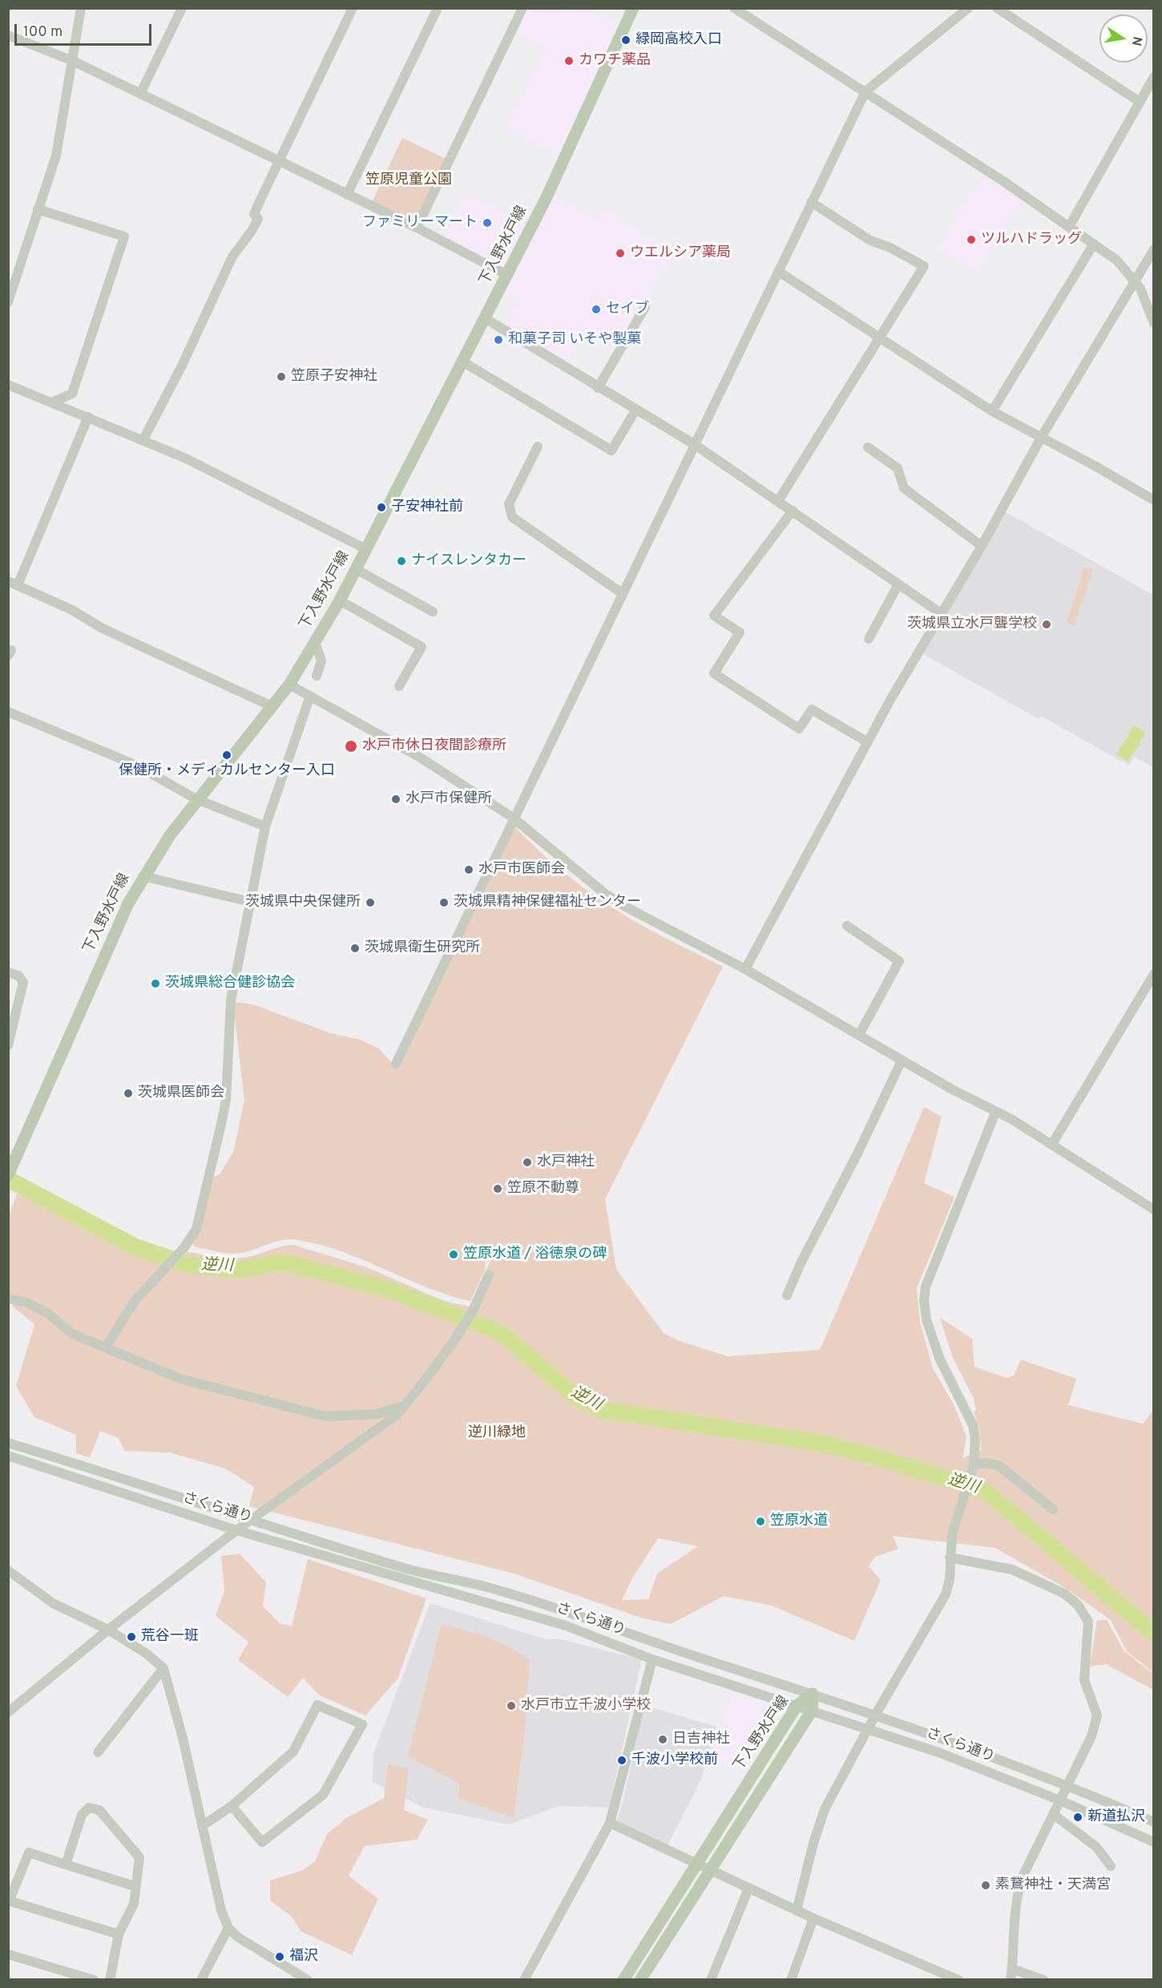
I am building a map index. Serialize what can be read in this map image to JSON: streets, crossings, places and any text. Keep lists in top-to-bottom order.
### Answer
{
  "streets": {
    "main road": ["下入野水戸線"],
    "street": ["さくら通り"]
  },
  "crossings": [
    ["下入野水戸線", "さくら通り"]
  ],
  "water": ["逆川"],
  "parks": ["笠原児童公園", "逆川緑地"],
  "places": [
    "緑岡高校入口",
    "カワチ薬品",
    "ファミリーマート",
    "ツルハドラッグ",
    "ウエルシア薬局",
    "セイブ",
    "和菓子司 いそや製菓",
    "笠原子安神社",
    "子安神社前",
    "ナイスレンタカー",
    "茨城県立水戸聾学校",
    "水戸市休日夜間診療所",
    "保健所・メディカルセンター入口",
    "水戸市保健所",
    "水戸市医師会",
    "茨城県中央保健所",
    "茨城県精神保健福祉センター",
    "茨城県衛生研究所",
    "茨城県総合健診協会",
    "茨城県医師会",
    "水戸神社",
    "笠原不動尊",
    "笠原水道 / 浴徳泉の碑",
    "笠原水道",
    "荒谷一班",
    "水戸市立千波小学校",
    "日吉神社",
    "千波小学校前",
    "新道払沢",
    "素鵞神社・天満宮",
    "福沢"
  ],
  "scale_bar": "100 m",
  "north": "right"
}
